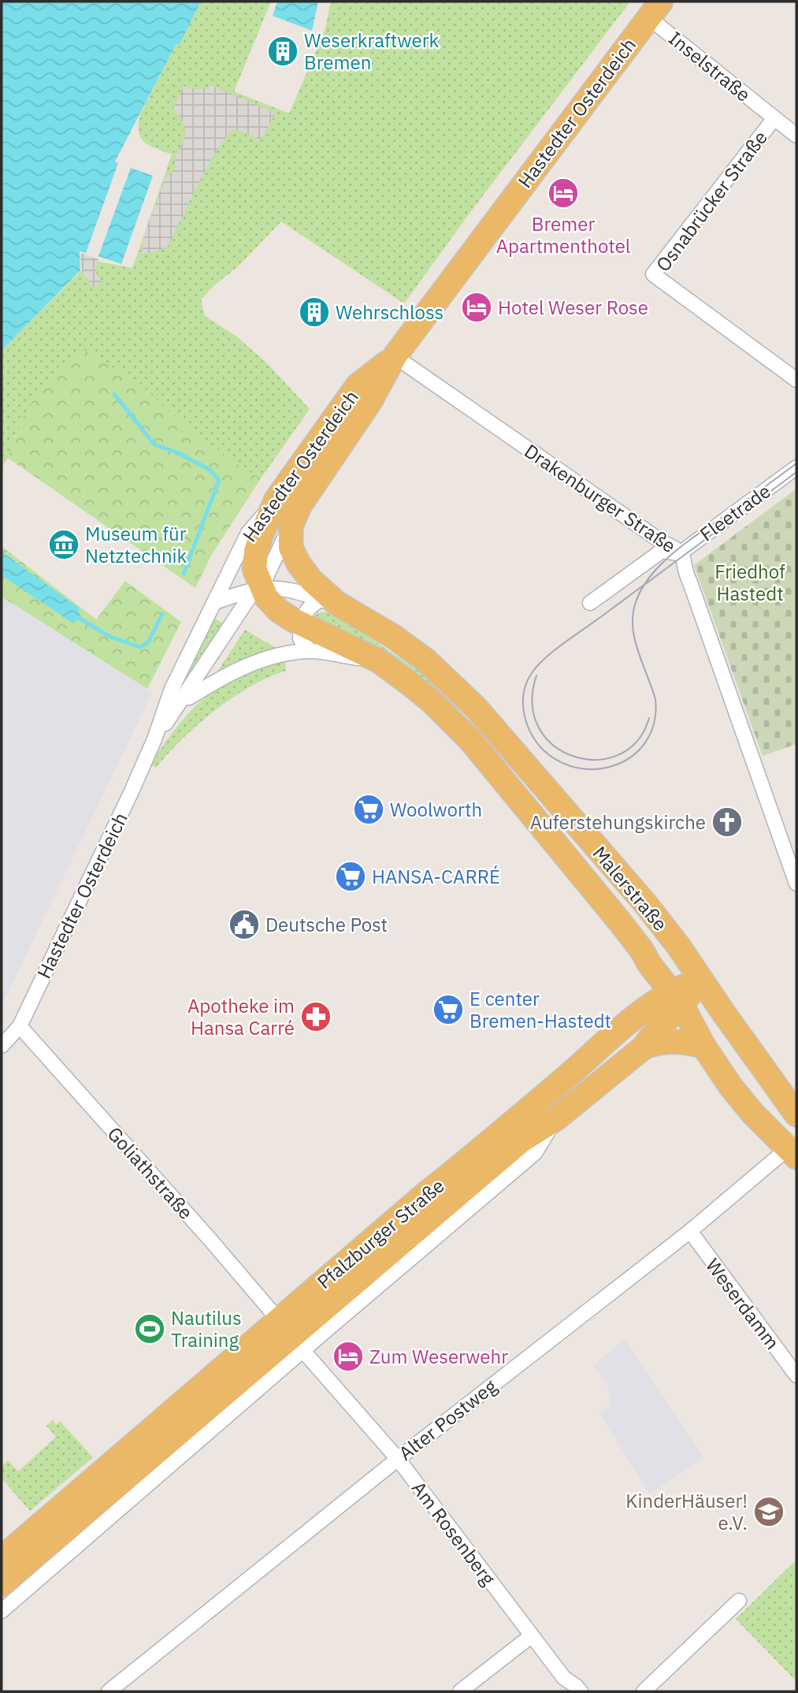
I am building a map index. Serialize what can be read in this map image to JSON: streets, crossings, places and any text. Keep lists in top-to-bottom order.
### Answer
{
  "streets": {
    "main road": ["Hastedter Osterdeich", "Malerstraße", "Pfalzburger Straße"],
    "street": [
      "Inselstraße",
      "Osnabrücker Straße",
      "Drakenburger Straße",
      "Fleetrade",
      "Goliathstraße",
      "Weserdamm",
      "Alter Postweg",
      "Am Rosenberg"
    ]
  },
  "crossings": [
    ["Inselstraße", "Hastedter Osterdeich"],
    ["Inselstraße", "Osnabrücker Straße"],
    ["Hastedter Osterdeich", "Drakenburger Straße"],
    ["Hastedter Osterdeich", "Malerstraße"],
    ["Hastedter Osterdeich", "Goliathstraße"],
    ["Drakenburger Straße", "Fleetrade"],
    ["Malerstraße", "Pfalzburger Straße"],
    ["Malerstraße", "Alter Postweg"],
    ["Goliathstraße", "Pfalzburger Straße"],
    ["Pfalzburger Straße", "Am Rosenberg"],
    ["Weserdamm", "Alter Postweg"],
    ["Alter Postweg", "Am Rosenberg"]
  ],
  "parks": ["Friedhof Hastedt"],
  "places": {
    "building": ["Weserkraftwerk Bremen", "Wehrschloss"],
    "hotel": ["Bremer Apartmenthotel", "Hotel Weser Rose", "Zum Weserwehr"],
    "museum": ["Museum für Netztechnik"],
    "supermarket": ["Woolworth", "HANSA-CARRÉ", "E center Bremen-Hastedt"],
    "church": ["Auferstehungskirche"],
    "public building": ["Deutsche Post"],
    "pharmacy": ["Apotheke im Hansa Carré"],
    "sports": ["Nautilus Training"],
    "school or university": ["KinderHäuser! e.V."]
  }
}
